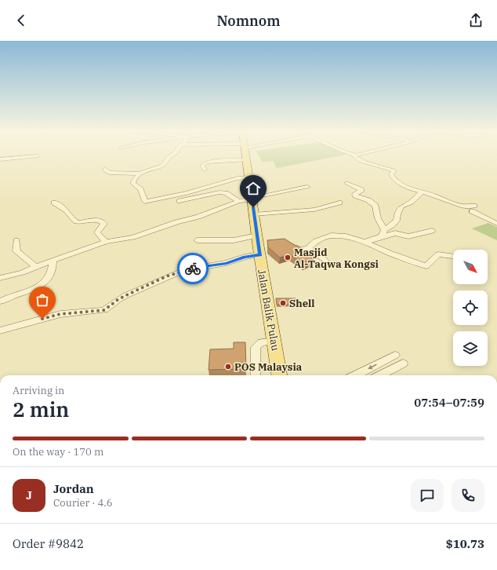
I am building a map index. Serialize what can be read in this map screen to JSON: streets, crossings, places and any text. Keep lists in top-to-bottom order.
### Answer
{
  "streets": {
    "main road": ["Jalan Balik Pulau"]
  },
  "places": ["Masjid Al-Taqwa Kongsi", "Shell", "POS Malaysia"],
  "north": "bottom right",
  "page": {
    "header": "Nomnom",
    "heading": ["2 min", "Arriving in", "07:54–07:59"],
    "panel": [
      "Jordan",
      "Courier · 4.6",
      "Order #9842",
      "$10.73"
    ],
    "bar": "On the way · 170 m",
    "round": "J"
  }
}
